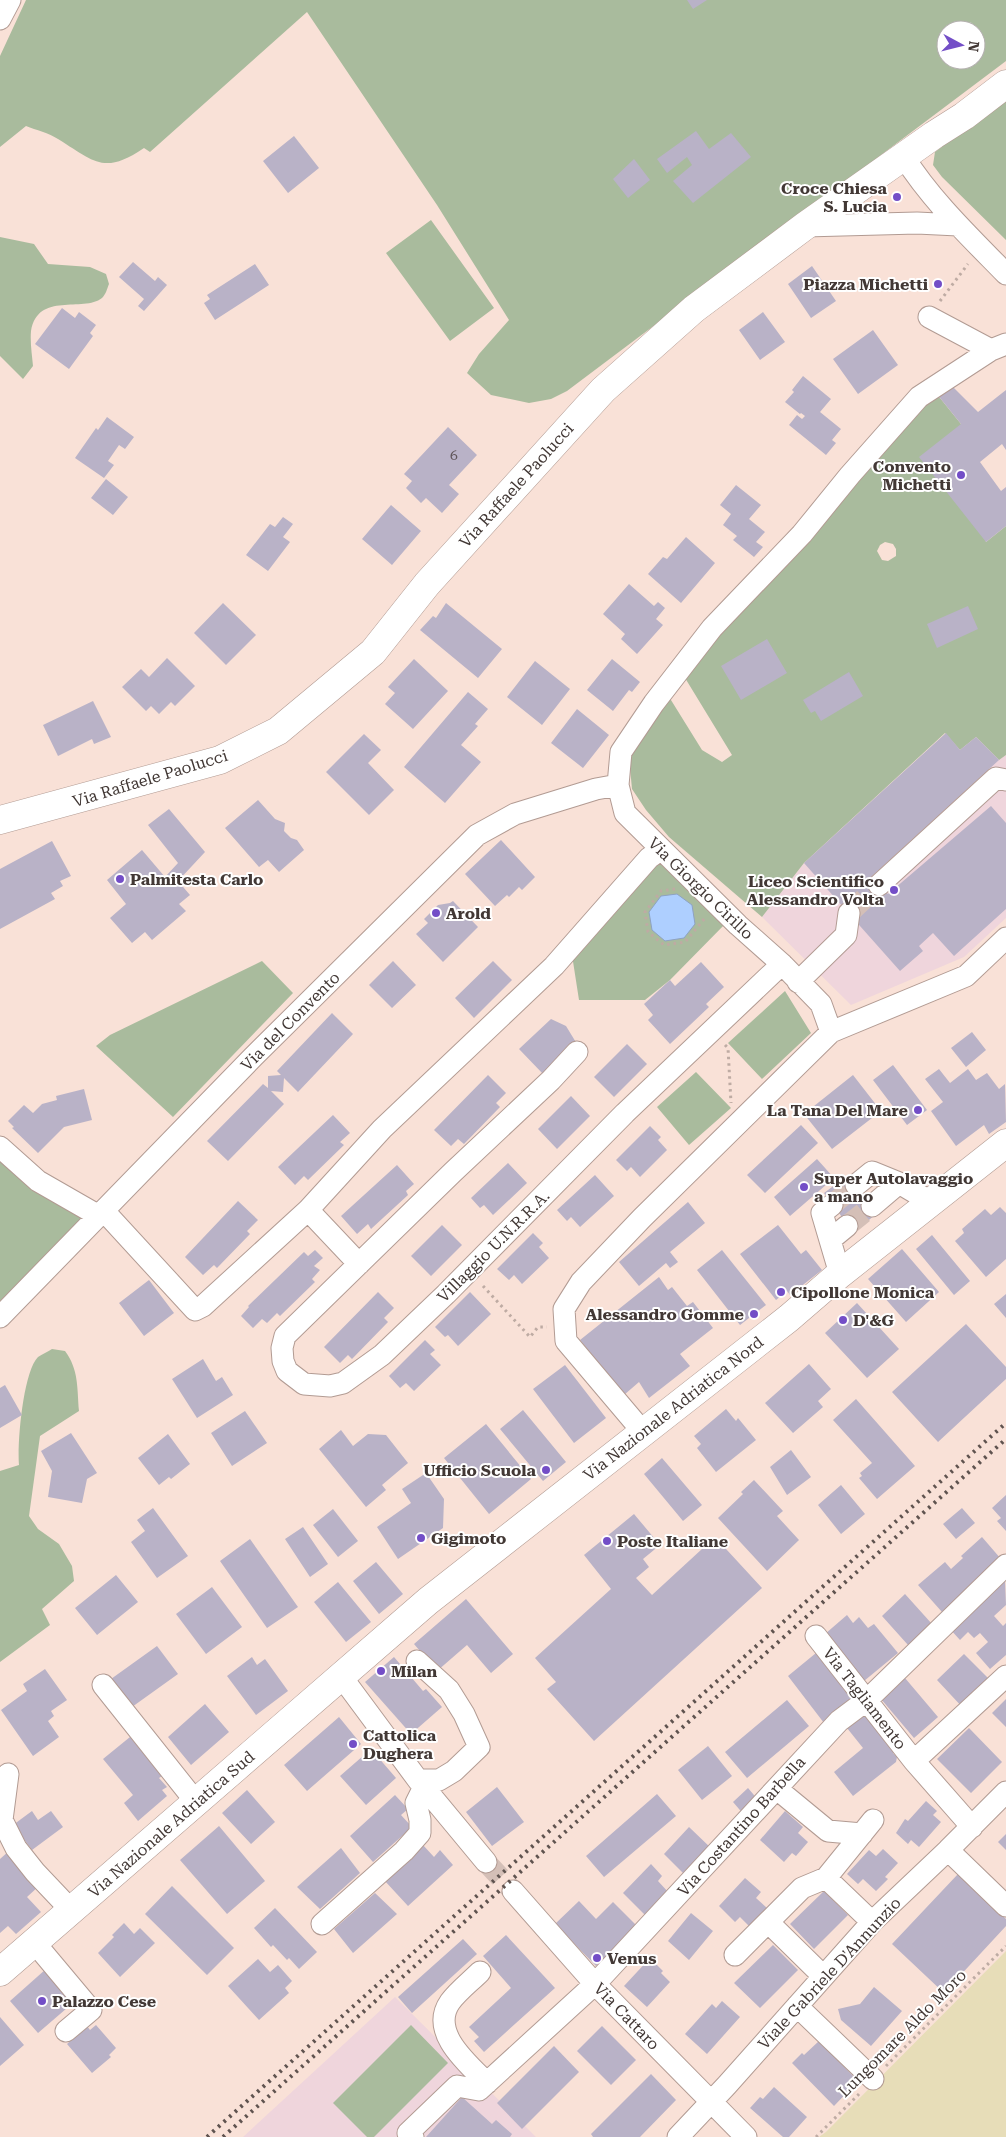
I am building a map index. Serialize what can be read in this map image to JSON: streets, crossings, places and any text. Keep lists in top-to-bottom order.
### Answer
{
  "streets": {
    "main road": ["Via Raffaele Paolucci", "Via Nazionale Adriatica Nord", "Via Nazionale Adriatica Sud"],
    "street": [
      "Via Giorgio Cirillo",
      "Via del Convento",
      "Villaggio U.N.R.R.A.",
      "Via Tagliamento",
      "Via Costantino Barbella",
      "Viale Gabriele D'Annunzio",
      "Via Cattaro"
    ],
    "path": ["Lungomare Aldo Moro"]
  },
  "crossings": [
    ["Via Giorgio Cirillo", "Via del Convento"],
    ["Via Giorgio Cirillo", "Villaggio U.N.R.R.A."],
    ["Via Nazionale Adriatica Nord", "Via Nazionale Adriatica Sud"],
    ["Via Tagliamento", "Via Costantino Barbella"],
    ["Via Tagliamento", "Viale Gabriele D'Annunzio"],
    ["Via Costantino Barbella", "Via Cattaro"],
    ["Viale Gabriele D'Annunzio", "Via Cattaro"]
  ],
  "places": [
    "Croce Chiesa S. Lucia",
    "Piazza Michetti",
    "Convento Michetti",
    "Palmitesta Carlo",
    "Liceo Scientifico Alessandro Volta",
    "Arold",
    "La Tana Del Mare",
    "Super Autolavaggio a mano",
    "Cipollone Monica",
    "Alessandro Gomme",
    "D'&G",
    "Ufficio Scuola",
    "Gigimoto",
    "Poste Italiane",
    "Milan",
    "Cattolica Dughera",
    "Venus",
    "Palazzo Cese"
  ],
  "house_numbers": ["6"],
  "north": "right"
}
